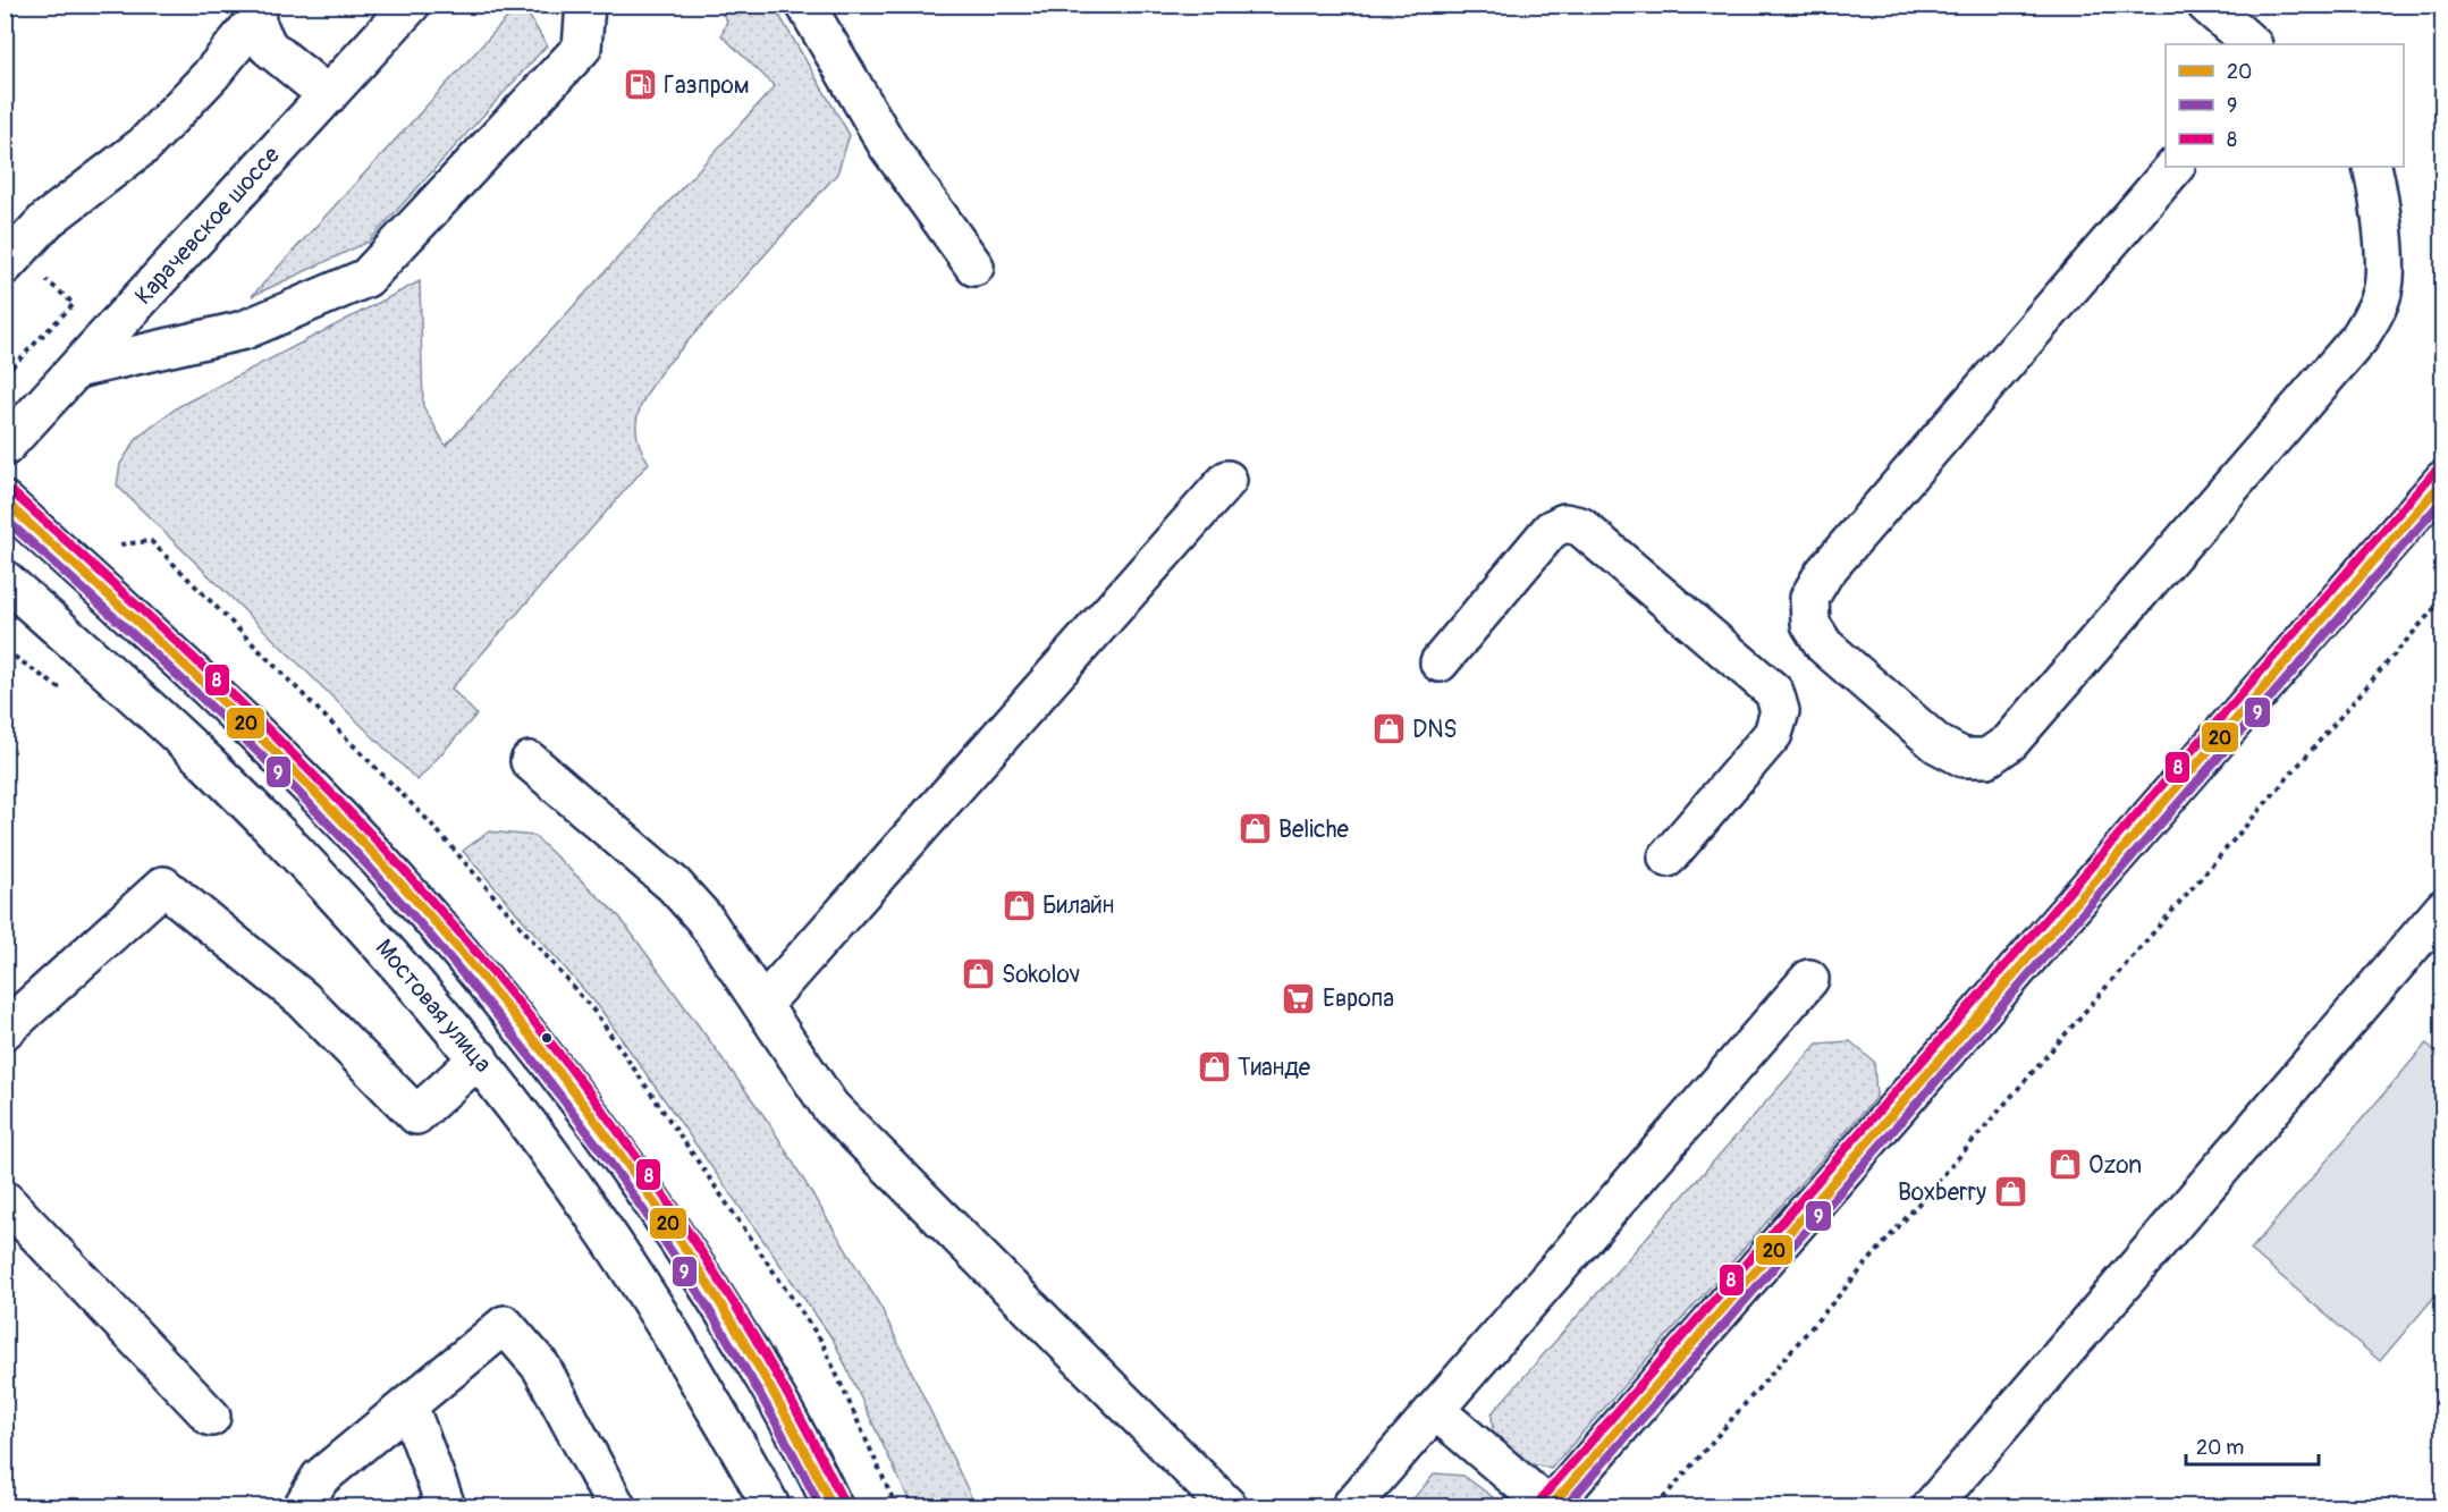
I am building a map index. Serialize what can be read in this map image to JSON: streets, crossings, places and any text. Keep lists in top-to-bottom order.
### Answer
{
  "streets": {
    "main road": ["Карачевское шоссе", "Мостовая улица"]
  },
  "places": {
    "fuel station": ["Газпром"],
    "shop": [
      "DNS",
      "Beliche",
      "Билайн",
      "Sokolov",
      "Тианде",
      "Ozon",
      "Boxberry"
    ],
    "supermarket": ["Европа"]
  },
  "lines": ["transit line 8", "transit line 20", "transit line 9"],
  "legend": ["20", "9", "8"],
  "scale_bar": "20 m"
}
